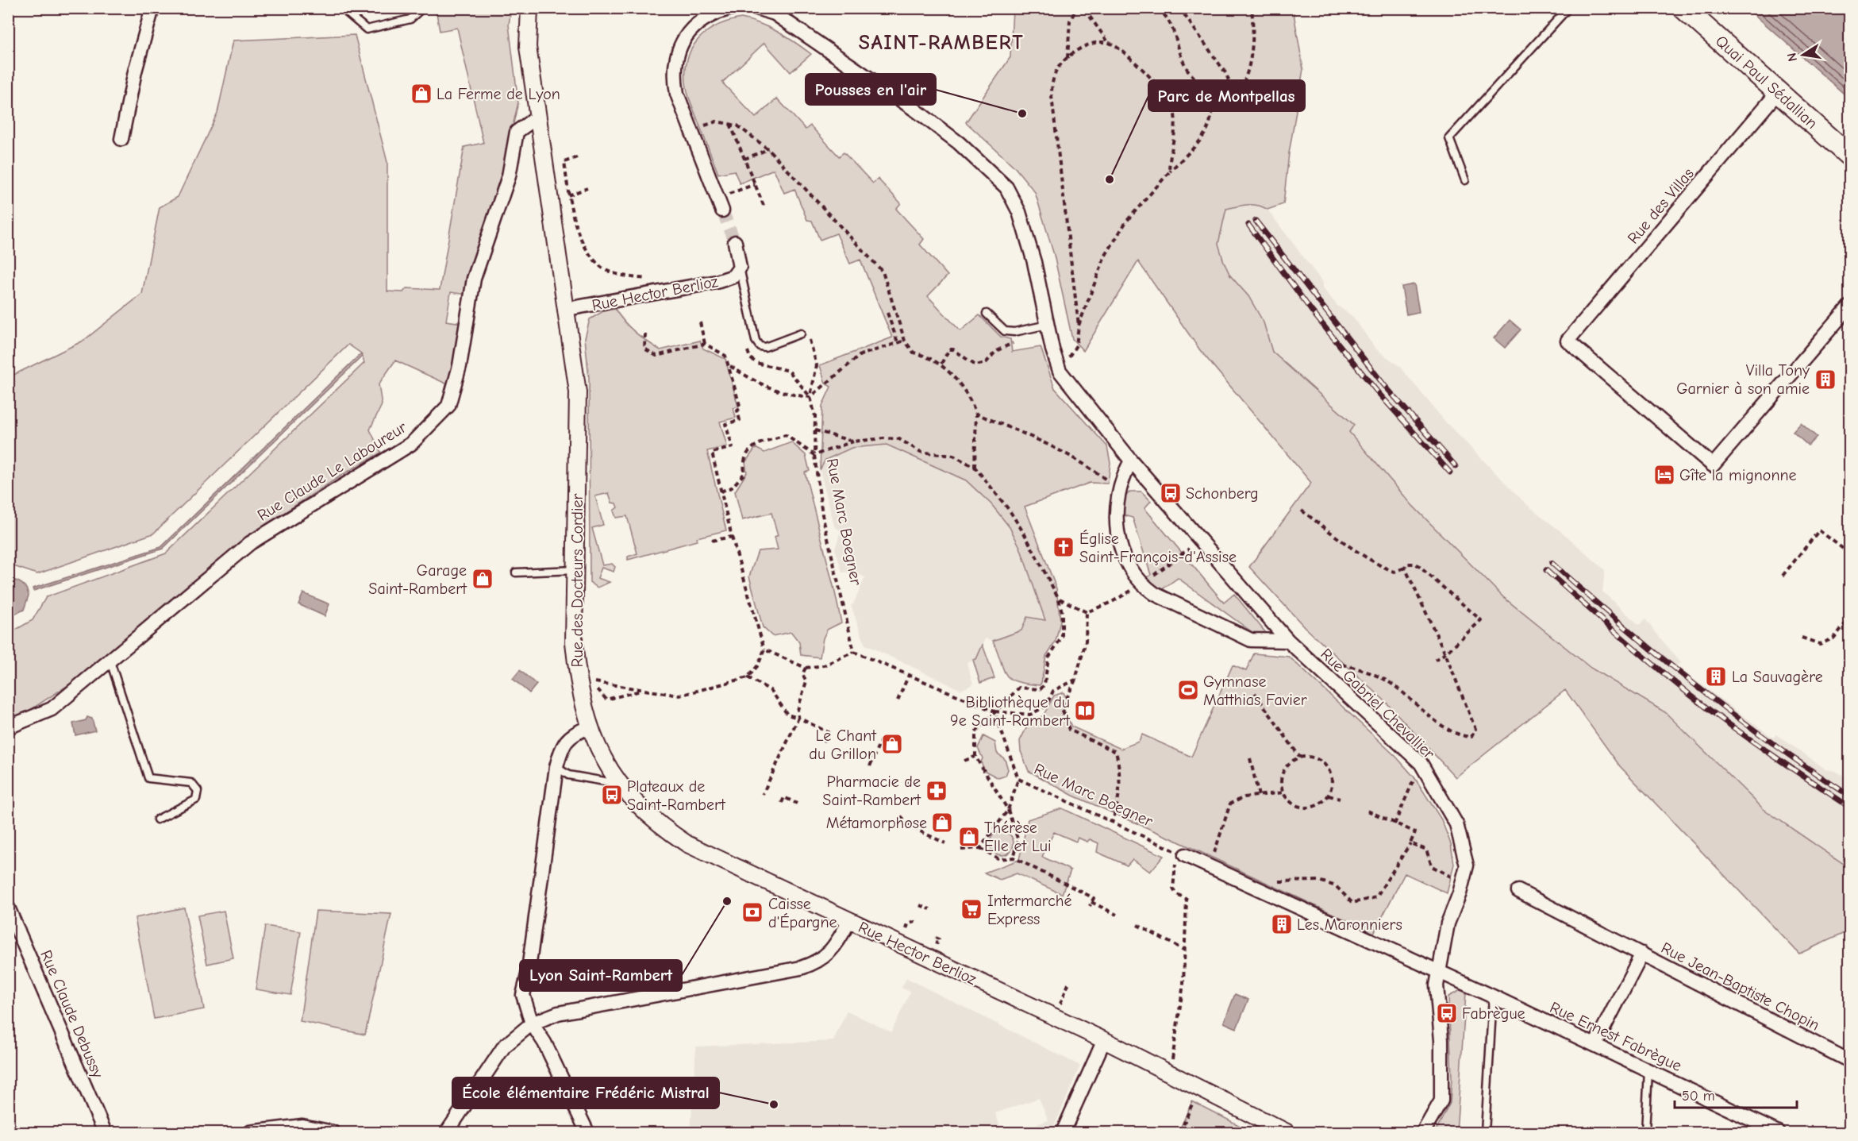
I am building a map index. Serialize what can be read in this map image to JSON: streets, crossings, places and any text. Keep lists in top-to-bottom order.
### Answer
{
  "streets": {
    "main road": ["Quai Paul Sédallian"],
    "street": [
      "Rue des Villas",
      "Rue Hector Berlioz",
      "Rue Claude Le Laboureur",
      "Rue des Docteurs Cordier",
      "Rue Gabriel Chevallier",
      "Rue Jean-Baptiste Chopin",
      "Rue Claude Debussy",
      "Rue Ernest Fabrègue"
    ],
    "path": ["Rue Marc Boegner"]
  },
  "crossings": [
    ["Quai Paul Sédallian", "Rue des Villas"],
    ["Rue Hector Berlioz", "Rue des Docteurs Cordier"],
    ["Rue Claude Le Laboureur", "Rue des Docteurs Cordier"],
    ["Rue Gabriel Chevallier", "Rue Ernest Fabrègue"],
    ["Rue Jean-Baptiste Chopin", "Rue Ernest Fabrègue"]
  ],
  "districts": ["SAINT-RAMBERT"],
  "places": {
    "shop": [
      "La Ferme de Lyon",
      "Garage Saint-Rambert",
      "Le Chant du Grillon",
      "Métamorphose",
      "Thérèse Elle et Lui"
    ],
    "other": [
      "Pousses en l'air",
      "Parc de Montpellas",
      "Lyon Saint-Rambert",
      "École élémentaire Frédéric Mistral"
    ],
    "building": ["Villa Tony Garnier à son amie", "La Sauvagère", "Les Maronniers"],
    "hotel": ["Gîte la mignonne"],
    "bus stop": ["Schonberg", "Plateaux de Saint-Rambert", "Fabrègue"],
    "church": ["Église Saint-François-d'Assise"],
    "sports": ["Gymnase Matthias Favier"],
    "library": ["Bibliothèque du 9e Saint-Rambert"],
    "pharmacy": ["Pharmacie de Saint-Rambert"],
    "supermarket": ["Intermarché Express"],
    "bank": ["Caisse d'Épargne"]
  },
  "scale_bar": "50 m",
  "north": "left"
}
